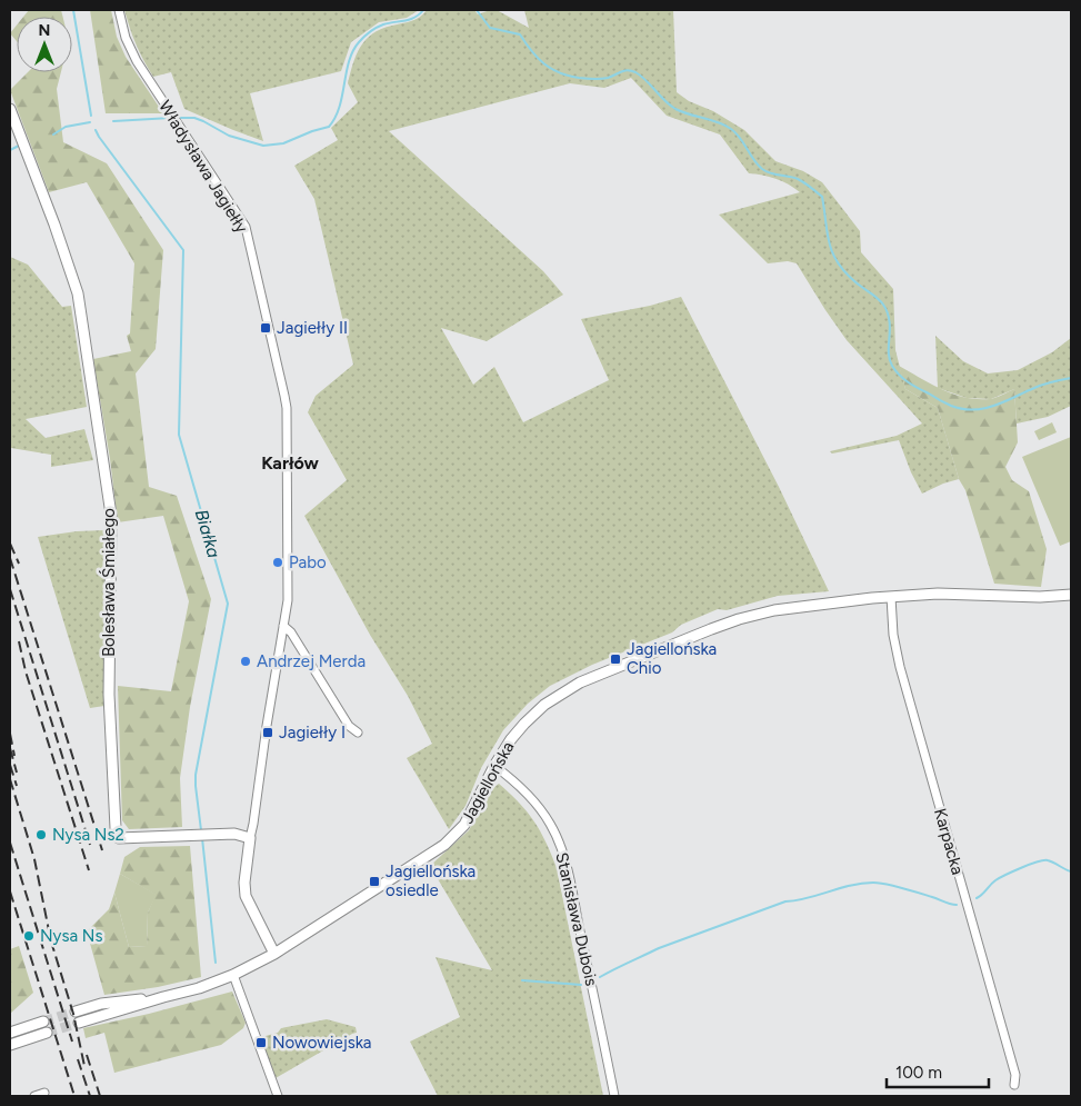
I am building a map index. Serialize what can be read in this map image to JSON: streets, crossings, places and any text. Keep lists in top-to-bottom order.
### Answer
{
  "streets": {
    "street": [
      "Władysława Jagiełły",
      "Bolesława Śmiałego",
      "Jagiellońska",
      "Karpacka",
      "Stanisława Dubois"
    ]
  },
  "crossings": [
    ["Władysława Jagiełły", "Bolesława Śmiałego"],
    ["Władysława Jagiełły", "Jagiellońska"],
    ["Jagiellońska", "Karpacka"],
    ["Jagiellońska", "Stanisława Dubois"]
  ],
  "districts": ["Karłów"],
  "water": ["Białka"],
  "places": {
    "transit": [
      "Jagiełły II",
      "Jagiellońska Chio",
      "Jagiełły I",
      "Jagiellońska osiedle",
      "Nowowiejska"
    ],
    "other": [
      "Pabo",
      "Andrzej Merda",
      "Nysa Ns2",
      "Nysa Ns"
    ]
  },
  "scale_bar": "100 m",
  "north": "top"
}
